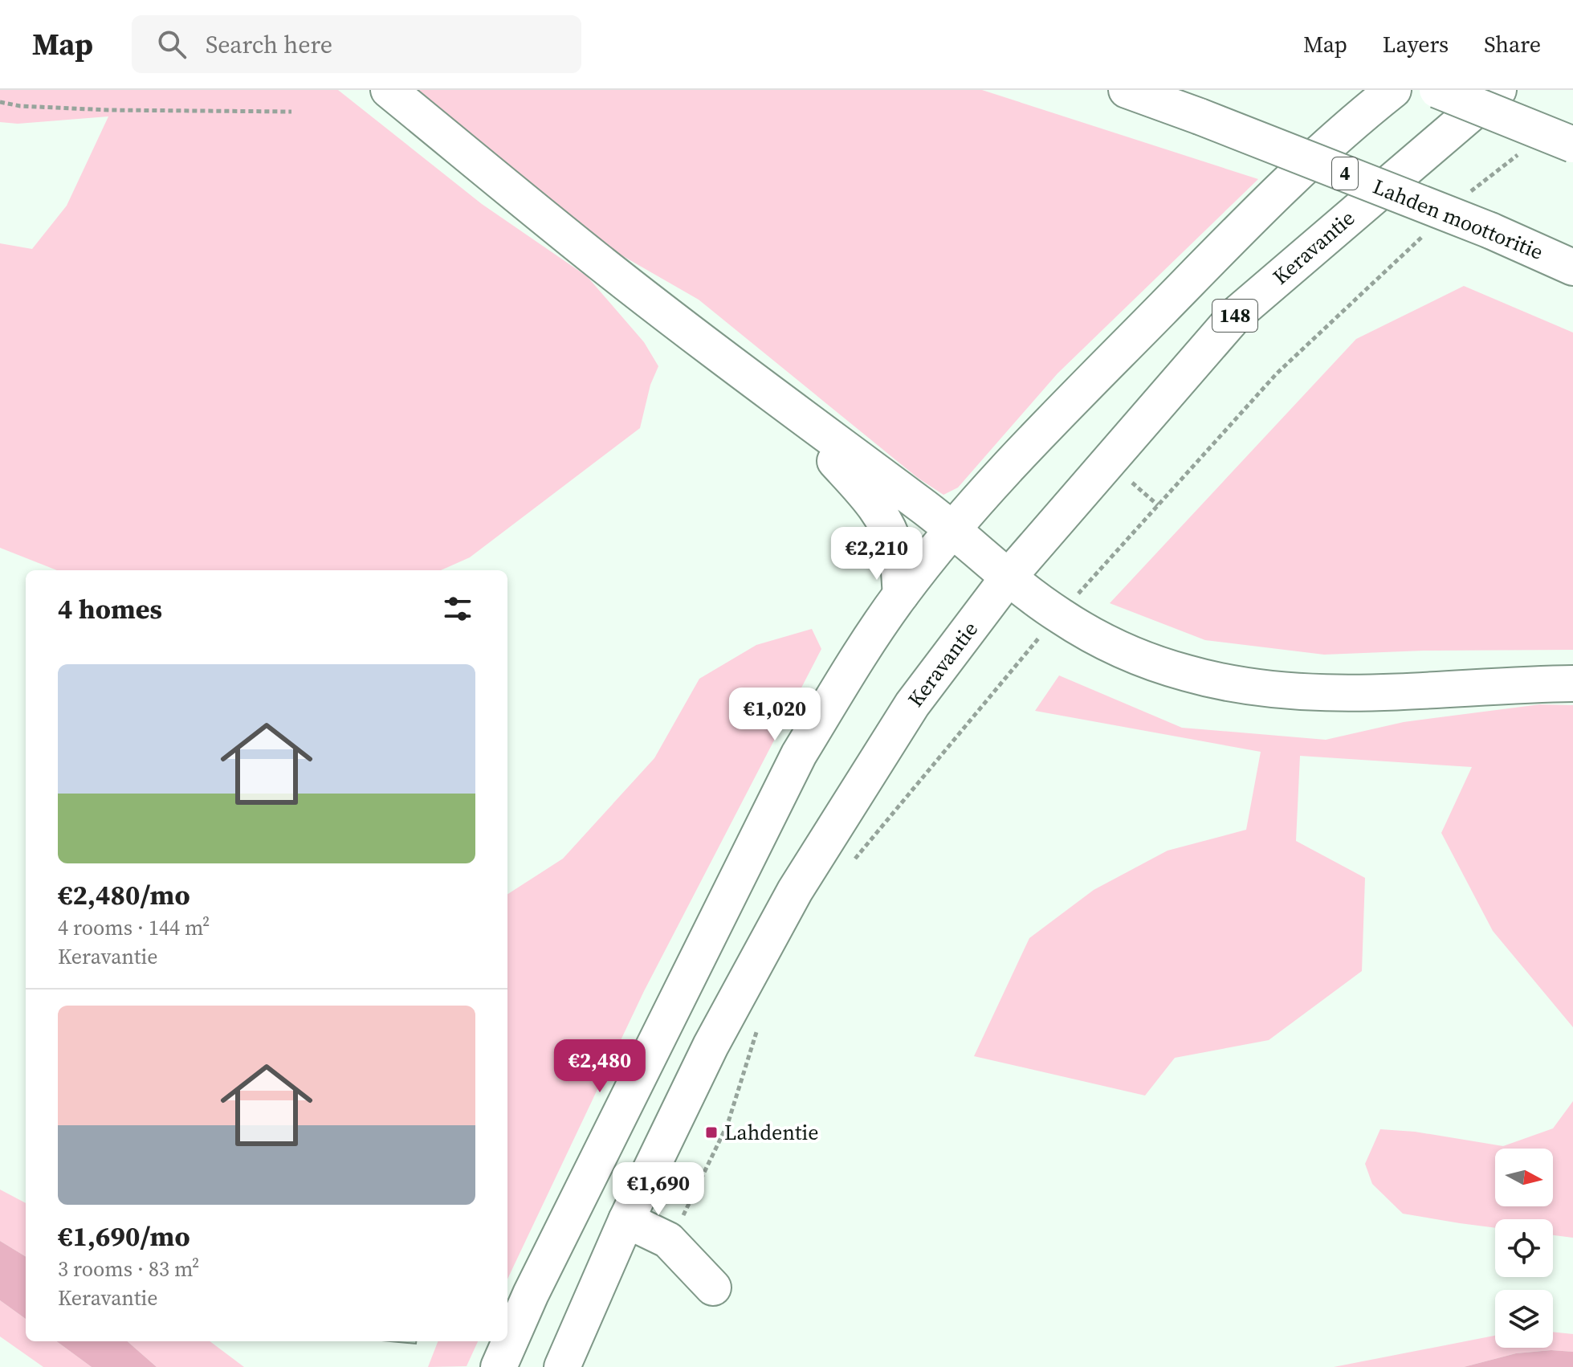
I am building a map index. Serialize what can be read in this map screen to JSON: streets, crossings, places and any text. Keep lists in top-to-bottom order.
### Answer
{
  "streets": {
    "main road": [
      "4",
      "Lahden moottoritie",
      "Keravantie",
      "148"
    ]
  },
  "places": {
    "transit": ["Lahdentie"]
  },
  "north": "right",
  "page": {
    "header": "Map",
    "search": "Search here",
    "nav": ["Map", "Layers", "Share"],
    "price": [
      "€2,210",
      "€1,020",
      "€2,480",
      "€1,690"
    ],
    "heading": "4 homes",
    "list": [
      {
        "name": "€2,480/mo",
        "note": "4 rooms · 144 m² · Keravantie"
      },
      {
        "name": "€1,690/mo",
        "note": "3 rooms · 83 m² · Keravantie"
      }
    ]
  }
}
